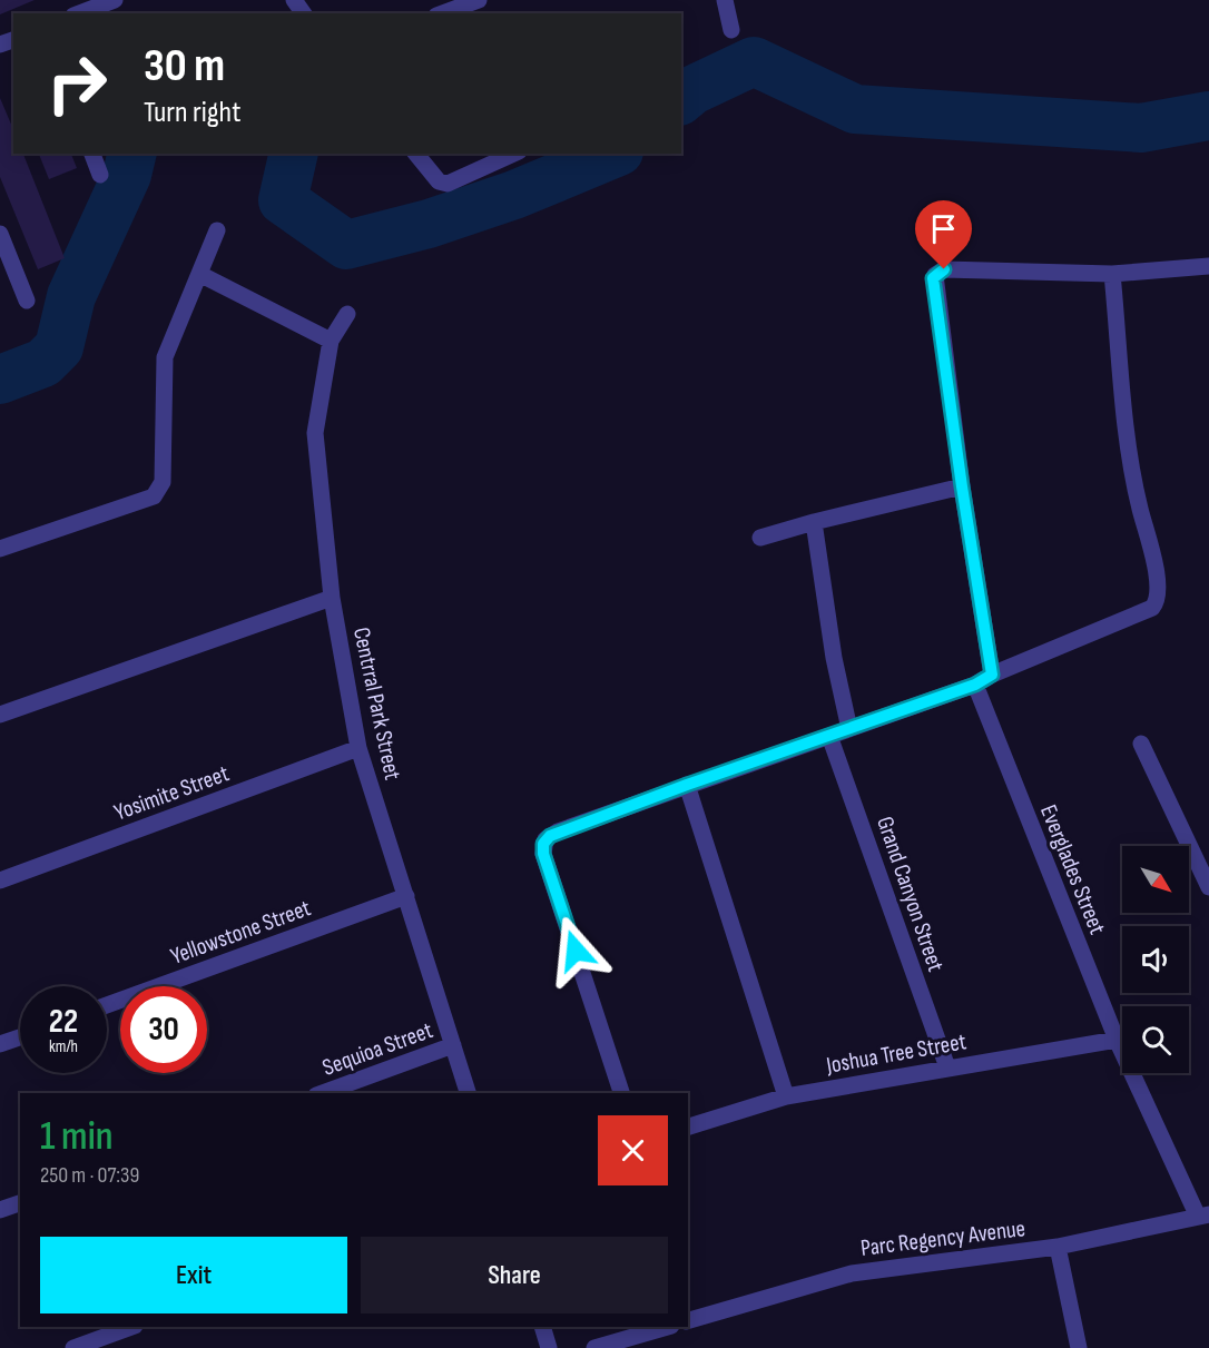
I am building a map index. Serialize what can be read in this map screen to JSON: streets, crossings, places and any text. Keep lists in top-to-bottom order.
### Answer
{
  "streets": {
    "street": [
      "Centrral Park Street",
      "Yosimite Street",
      "Everglades Street",
      "Grand Canyon Street",
      "Yellowstone Street",
      "Sequioa Street",
      "Joshua Tree Street",
      "Parc Regency Avenue"
    ]
  },
  "crossings": [
    ["Centrral Park Street", "Yosimite Street"],
    ["Centrral Park Street", "Yellowstone Street"],
    ["Centrral Park Street", "Sequioa Street"],
    ["Everglades Street", "Joshua Tree Street"],
    ["Everglades Street", "Parc Regency Avenue"],
    ["Grand Canyon Street", "Joshua Tree Street"]
  ],
  "north": "bottom right",
  "page": {
    "turn": ["30 m", "Turn right"],
    "speed": "22 km/h",
    "limit": "30",
    "heading": ["1 min", "250 m · 07:39"],
    "buttons": ["Exit", "Share"]
  }
}
